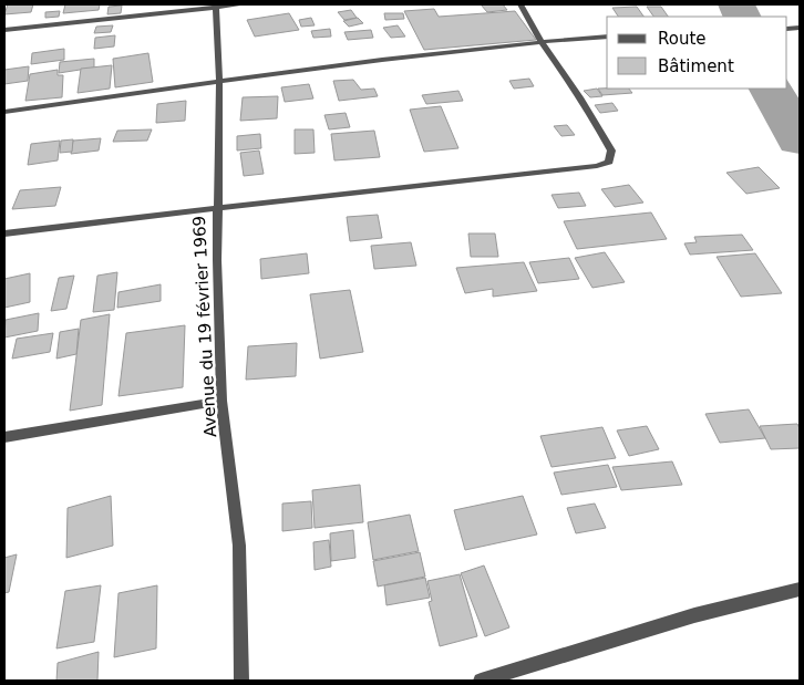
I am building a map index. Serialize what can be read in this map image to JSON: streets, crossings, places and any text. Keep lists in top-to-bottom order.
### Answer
{
  "streets": {
    "street": ["Avenue du 19 février 1969"]
  },
  "legend": ["Route", "Bâtiment"]
}
